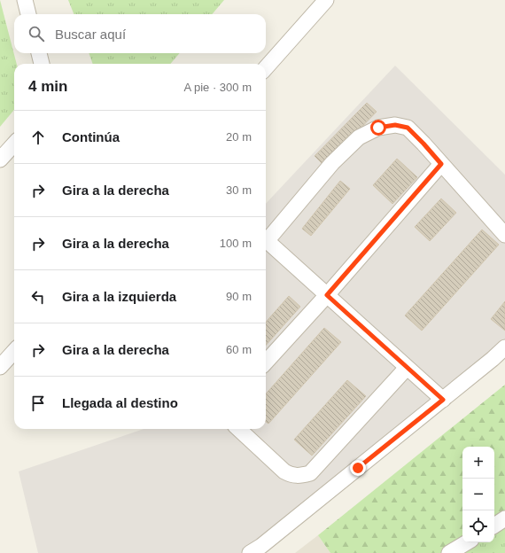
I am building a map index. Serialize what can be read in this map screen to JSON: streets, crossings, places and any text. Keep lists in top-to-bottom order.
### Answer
{
  "page": {
    "search": "Buscar aquí",
    "heading": ["4 min", "A pie · 300 m"],
    "list": [
      ["Continúa", "20 m"],
      ["Gira a la derecha", "30 m"],
      ["Gira a la derecha", "100 m"],
      ["Gira a la izquierda", "90 m"],
      ["Gira a la derecha", "60 m"],
      "Llegada al destino"
    ],
    "map_buttons": ["+", "−"]
  }
}
